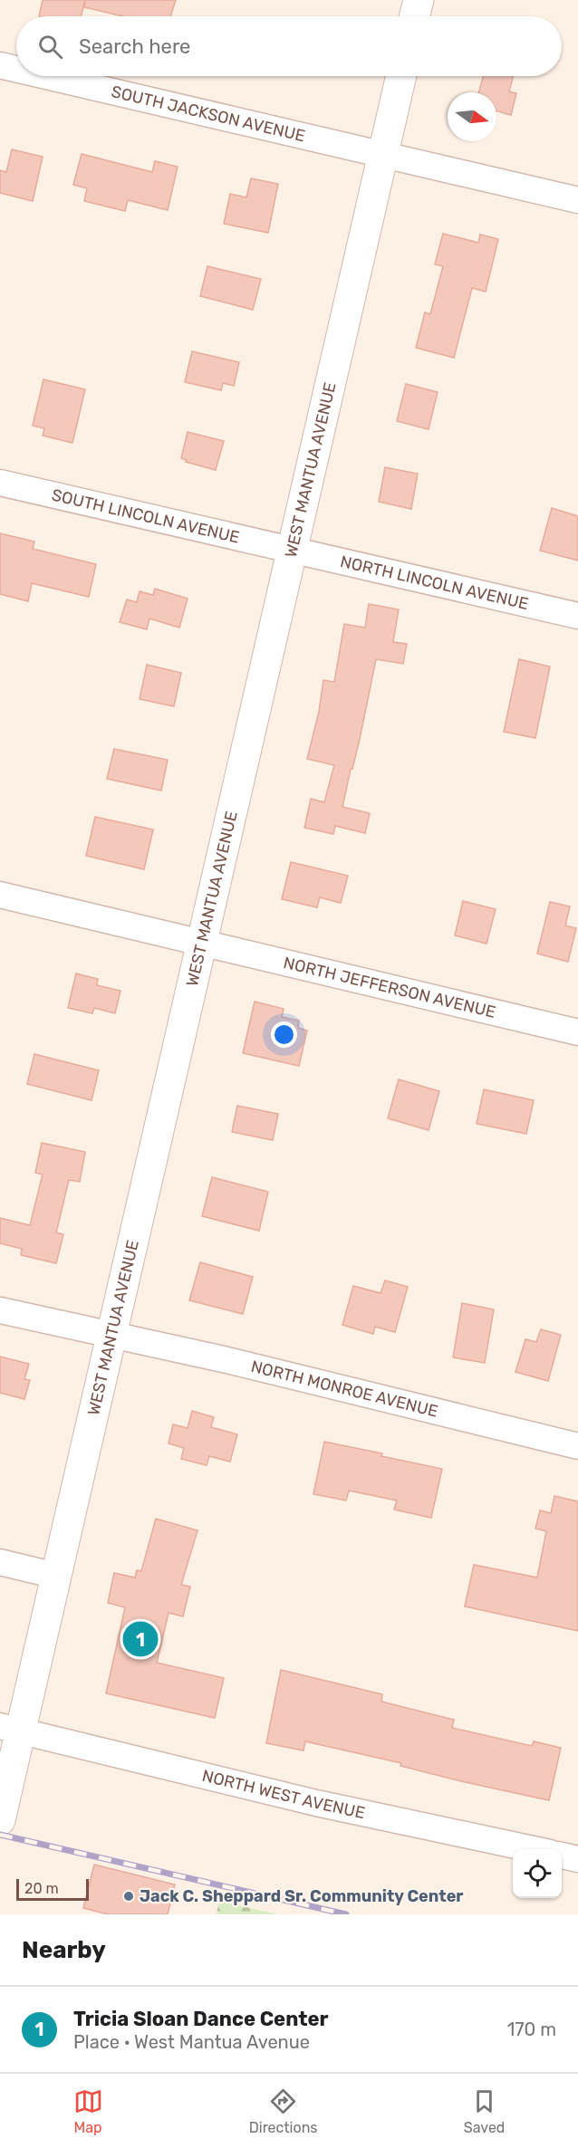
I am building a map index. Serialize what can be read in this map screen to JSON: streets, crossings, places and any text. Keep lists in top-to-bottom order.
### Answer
{
  "streets": {
    "street": [
      "SOUTH JACKSON AVENUE",
      "WEST MANTUA AVENUE",
      "SOUTH LINCOLN AVENUE",
      "NORTH LINCOLN AVENUE",
      "NORTH JEFFERSON AVENUE",
      "NORTH MONROE AVENUE",
      "NORTH WEST AVENUE"
    ]
  },
  "crossings": [
    ["SOUTH JACKSON AVENUE", "WEST MANTUA AVENUE"],
    ["WEST MANTUA AVENUE", "SOUTH LINCOLN AVENUE"],
    ["WEST MANTUA AVENUE", "NORTH LINCOLN AVENUE"],
    ["WEST MANTUA AVENUE", "NORTH JEFFERSON AVENUE"],
    ["WEST MANTUA AVENUE", "NORTH MONROE AVENUE"],
    ["WEST MANTUA AVENUE", "NORTH WEST AVENUE"],
    ["SOUTH LINCOLN AVENUE", "NORTH LINCOLN AVENUE"]
  ],
  "places": ["Jack C. Sheppard Sr. Community Center"],
  "scale_bar": "20 m",
  "north": "right",
  "page": {
    "search": "Search here",
    "pins": "1",
    "scale": "20 m",
    "heading": "Nearby",
    "list": [
      {
        "mark": "1",
        "name": "Tricia Sloan Dance Center",
        "note": "Place · West Mantua Avenue",
        "value": "170 m"
      }
    ],
    "nav": ["Map", "Directions", "Saved"]
  }
}
